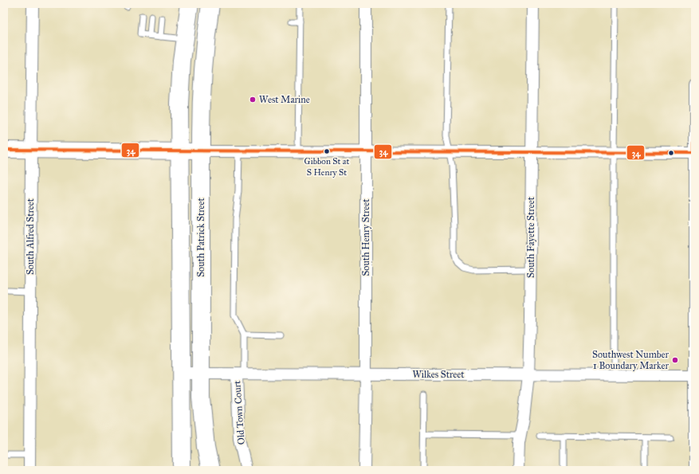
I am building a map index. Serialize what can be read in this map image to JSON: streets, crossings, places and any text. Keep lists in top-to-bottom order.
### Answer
{
  "streets": {
    "highway": ["South Patrick Street"],
    "street": [
      "South Alfred Street",
      "South Henry Street",
      "South Fayette Street",
      "Wilkes Street",
      "Old Town Court"
    ]
  },
  "crossings": [
    ["South Patrick Street", "Wilkes Street"],
    ["South Henry Street", "Wilkes Street"],
    ["South Fayette Street", "Wilkes Street"],
    ["Wilkes Street", "Old Town Court"]
  ],
  "places": ["West Marine", "Gibbon St at S Henry St", "Southwest Number 1 Boundary Marker"],
  "lines": ["transit line 34"]
}
